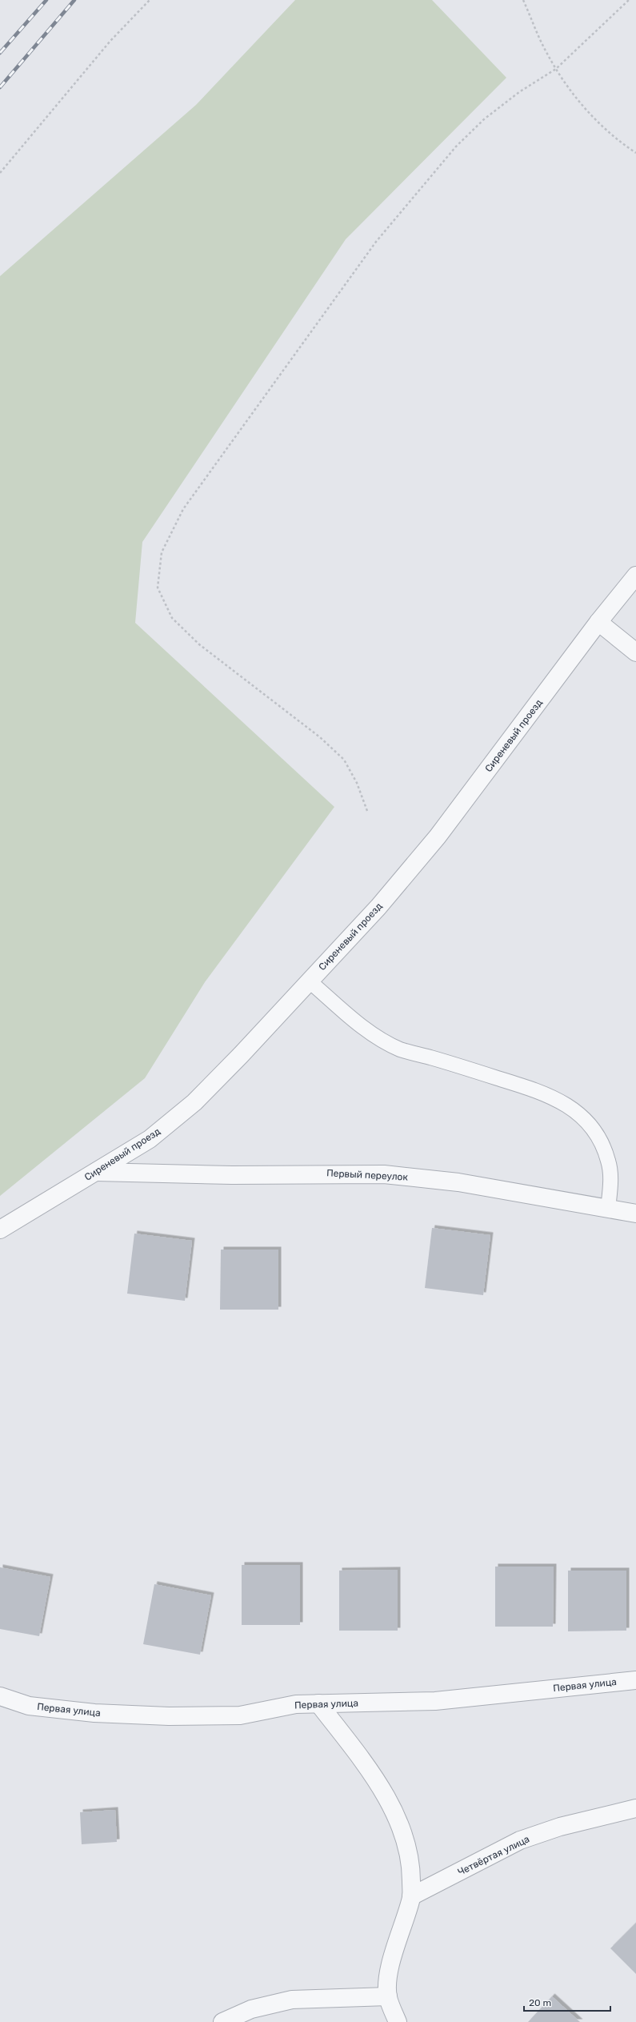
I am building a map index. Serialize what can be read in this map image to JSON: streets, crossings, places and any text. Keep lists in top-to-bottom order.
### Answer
{
  "streets": {
    "street": [
      "Сиреневый проезд",
      "Первый переулок",
      "Первая улица",
      "Четвёртая улица"
    ]
  },
  "crossings": [
    ["Сиреневый проезд", "Первый переулок"]
  ],
  "scale_bar": "20 m"
}
